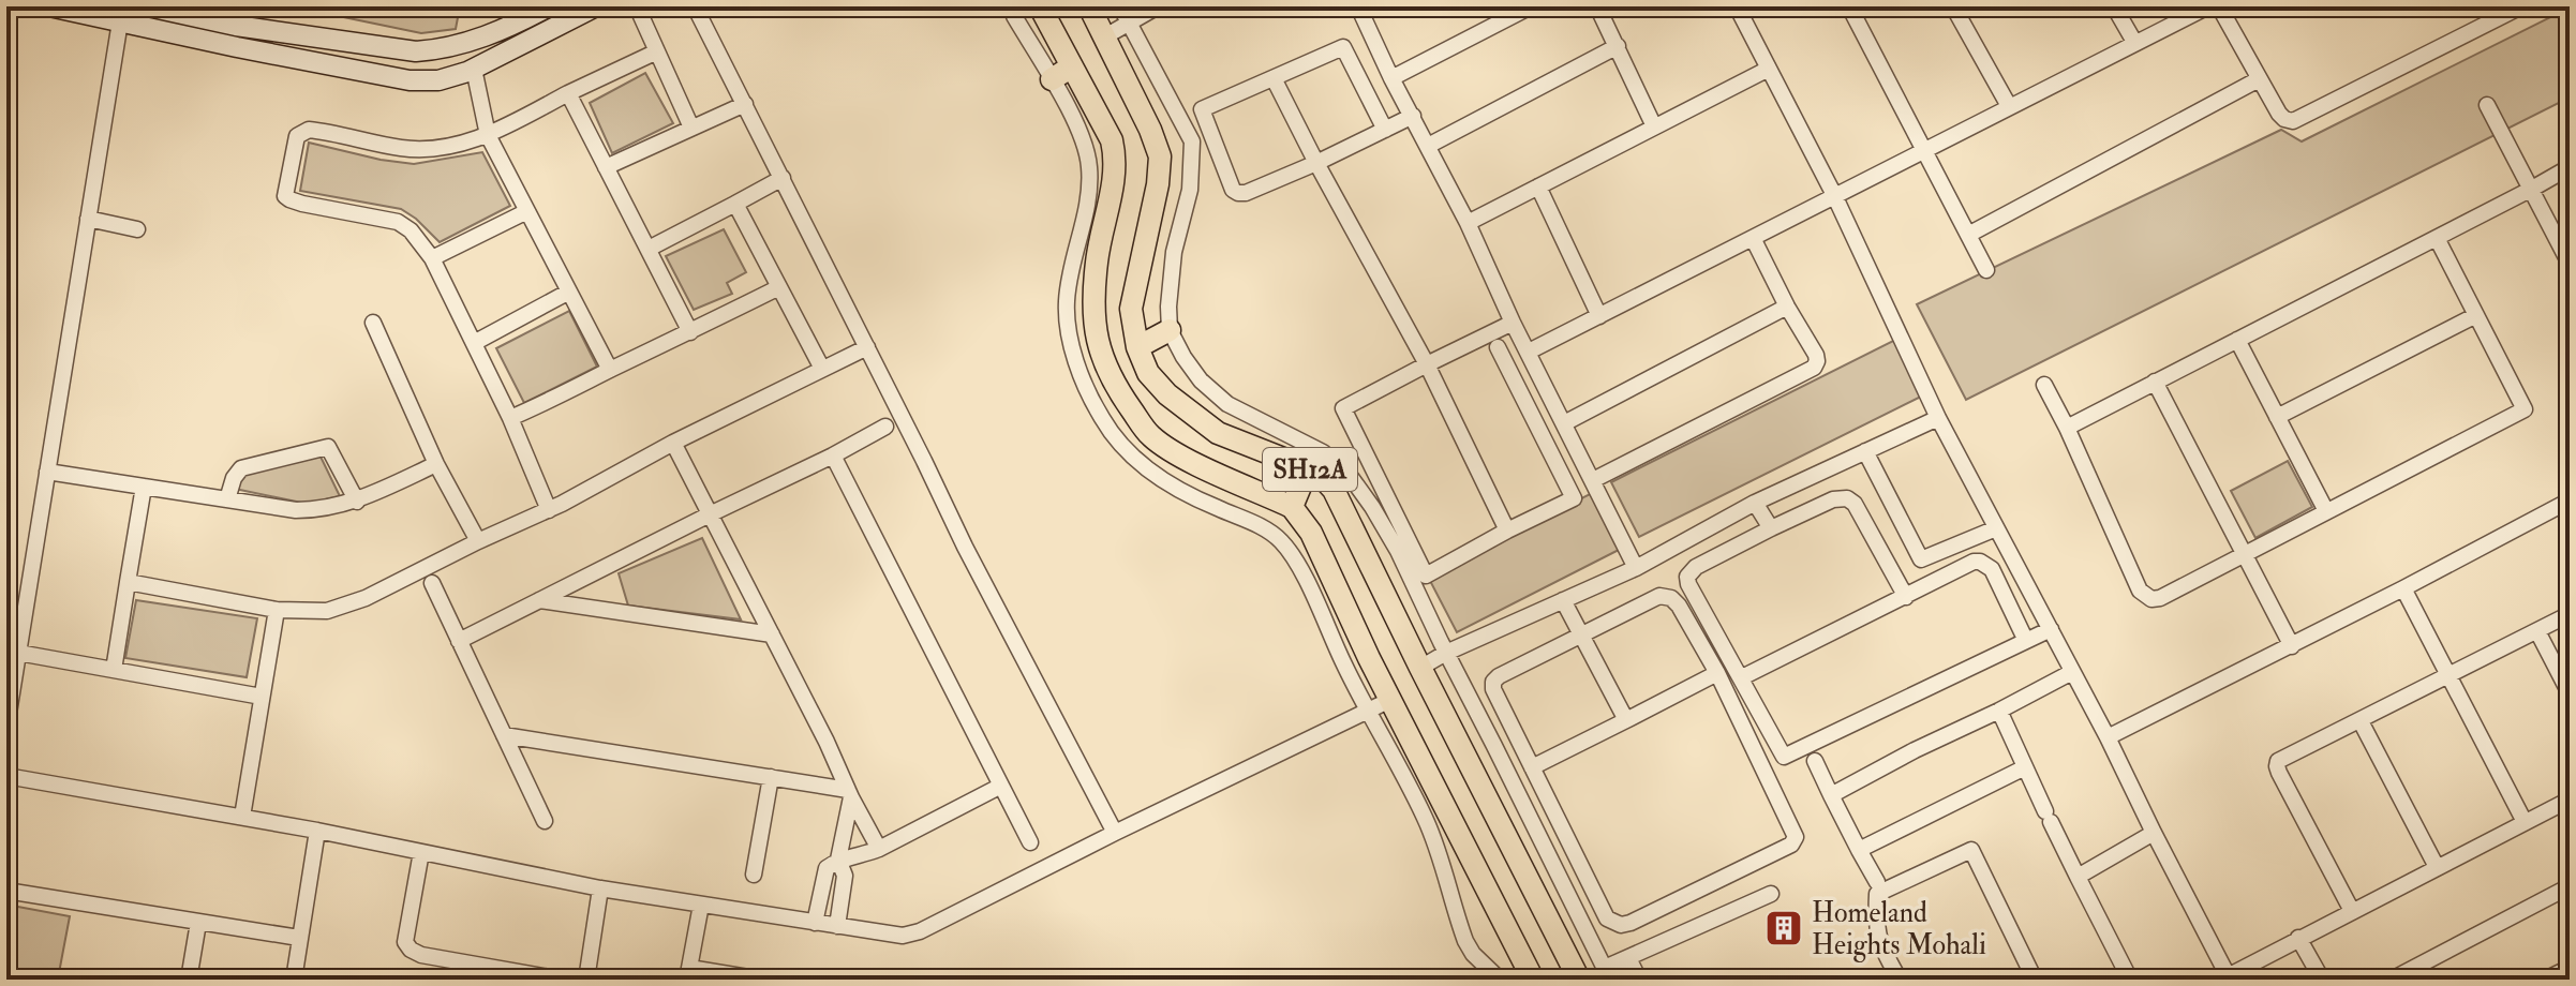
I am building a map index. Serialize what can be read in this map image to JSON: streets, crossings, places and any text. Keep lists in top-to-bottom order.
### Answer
{
  "streets": {
    "main road": ["SH12A"]
  },
  "places": {
    "building": ["Homeland Heights Mohali"]
  }
}
